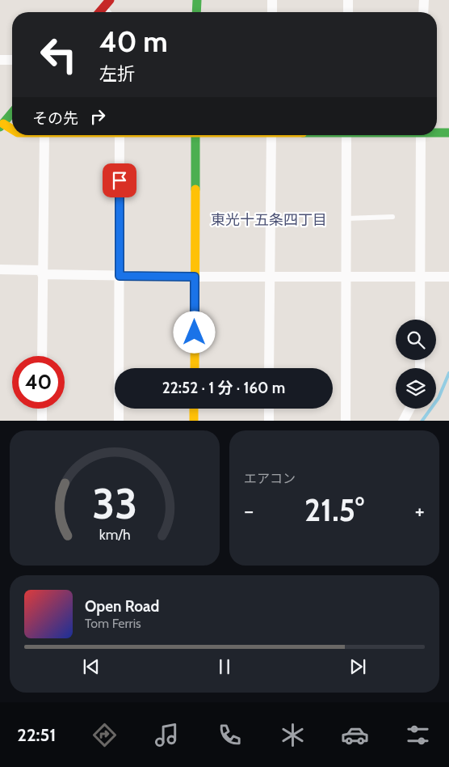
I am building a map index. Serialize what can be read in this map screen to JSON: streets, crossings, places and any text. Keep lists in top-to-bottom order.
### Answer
{
  "districts": ["東光十五条四丁目"],
  "page": {
    "turn": ["40 m", "左折"],
    "then": "その先",
    "limit": "40",
    "trip": "22:52 · 1 分 · 160 m",
    "tile": "エアコン",
    "heat": ["−", "21.5°", "+"],
    "song": ["Open Road", "Tom Ferris"],
    "tabs": "22:51",
    "gauge": ["33", "km/h"]
  }
}
